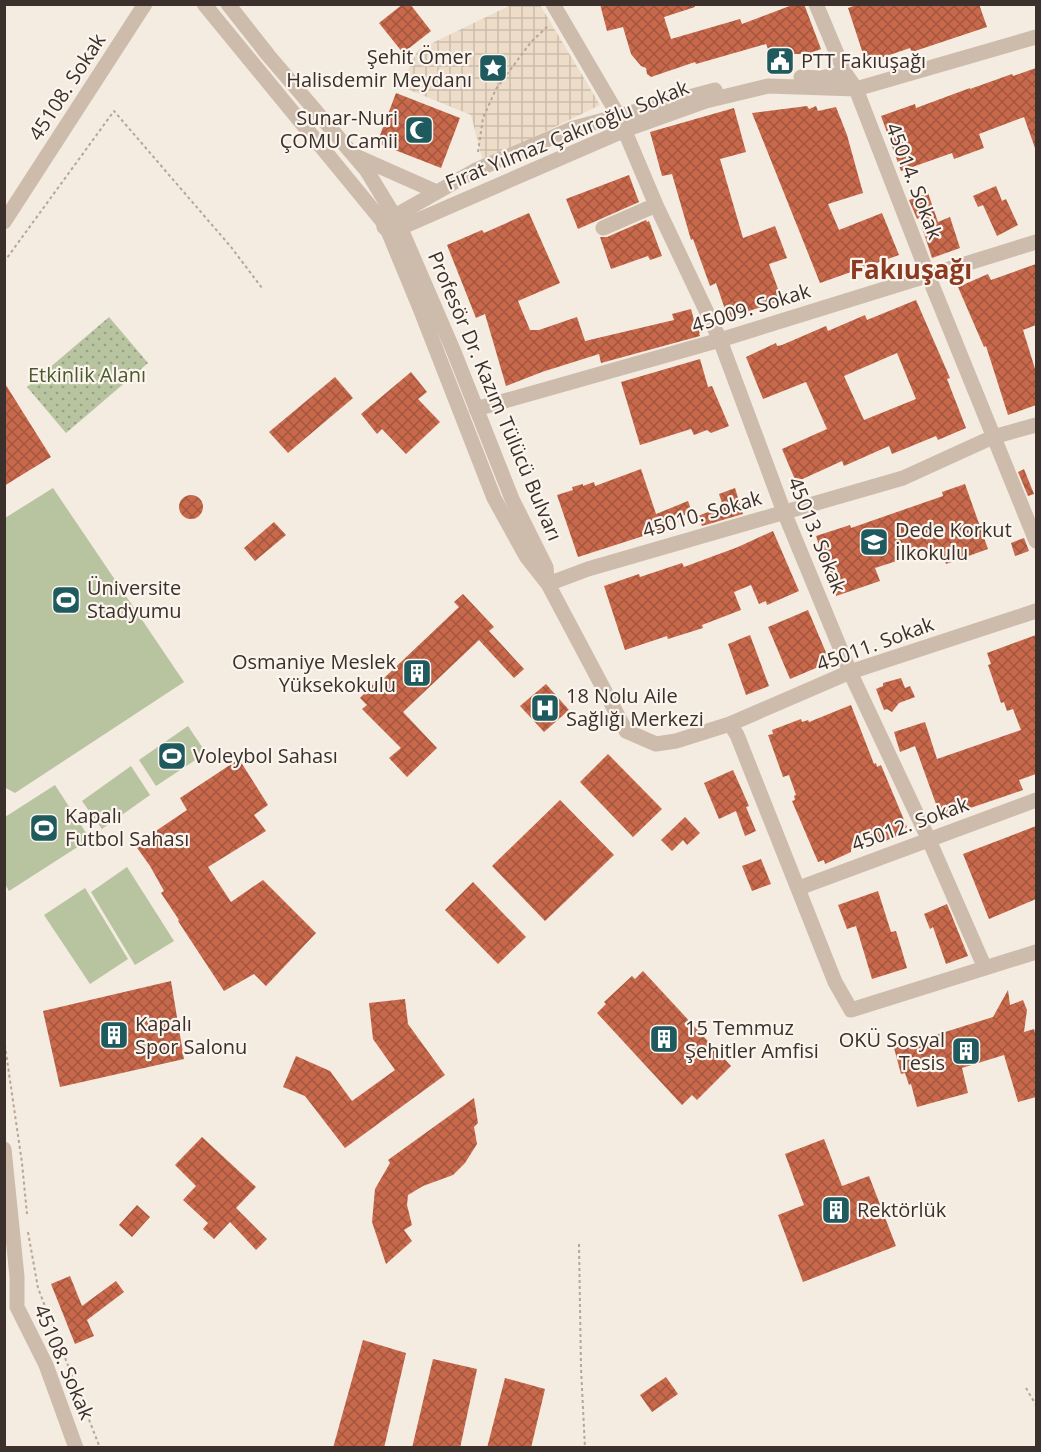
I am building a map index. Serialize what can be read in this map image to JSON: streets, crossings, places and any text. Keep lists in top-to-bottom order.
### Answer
{
  "streets": {
    "street": [
      "45108. Sokak",
      "Fırat Yılmaz Çakıroğlu Sokak",
      "45014. Sokak",
      "45009. Sokak",
      "Profesör Dr. Kazım Tülücü Bulvarı",
      "45010. Sokak",
      "45013. Sokak",
      "45011. Sokak",
      "45012. Sokak"
    ]
  },
  "crossings": [
    ["Fırat Yılmaz Çakıroğlu Sokak", "45014. Sokak"],
    ["Fırat Yılmaz Çakıroğlu Sokak", "Profesör Dr. Kazım Tülücü Bulvarı"],
    ["Fırat Yılmaz Çakıroğlu Sokak", "45013. Sokak"],
    ["45014. Sokak", "45009. Sokak"],
    ["45014. Sokak", "45010. Sokak"],
    ["45009. Sokak", "Profesör Dr. Kazım Tülücü Bulvarı"],
    ["45009. Sokak", "45013. Sokak"],
    ["Profesör Dr. Kazım Tülücü Bulvarı", "45010. Sokak"],
    ["Profesör Dr. Kazım Tülücü Bulvarı", "45011. Sokak"],
    ["45010. Sokak", "45013. Sokak"],
    ["45013. Sokak", "45011. Sokak"],
    ["45013. Sokak", "45012. Sokak"]
  ],
  "districts": ["Fakıuşağı"],
  "parks": ["Etkinlik Alanı"],
  "places": {
    "public building": ["PTT Fakıuşağı"],
    "place": ["Şehit Ömer Halisdemir Meydanı"],
    "mosque": ["Sunar-Nuri ÇOMU Camii"],
    "school or university": ["Dede Korkut İlkokulu"],
    "sports": ["Üniversite Stadyumu", "Voleybol Sahası", "Kapalı Futbol Sahası"],
    "building": [
      "Osmaniye Meslek Yüksekokulu",
      "Kapalı Spor Salonu",
      "15 Temmuz Şehitler Amfisi",
      "OKÜ Sosyal Tesis",
      "Rektörlük"
    ],
    "hospital": ["18 Nolu Aile Sağlığı Merkezi"]
  }
}
